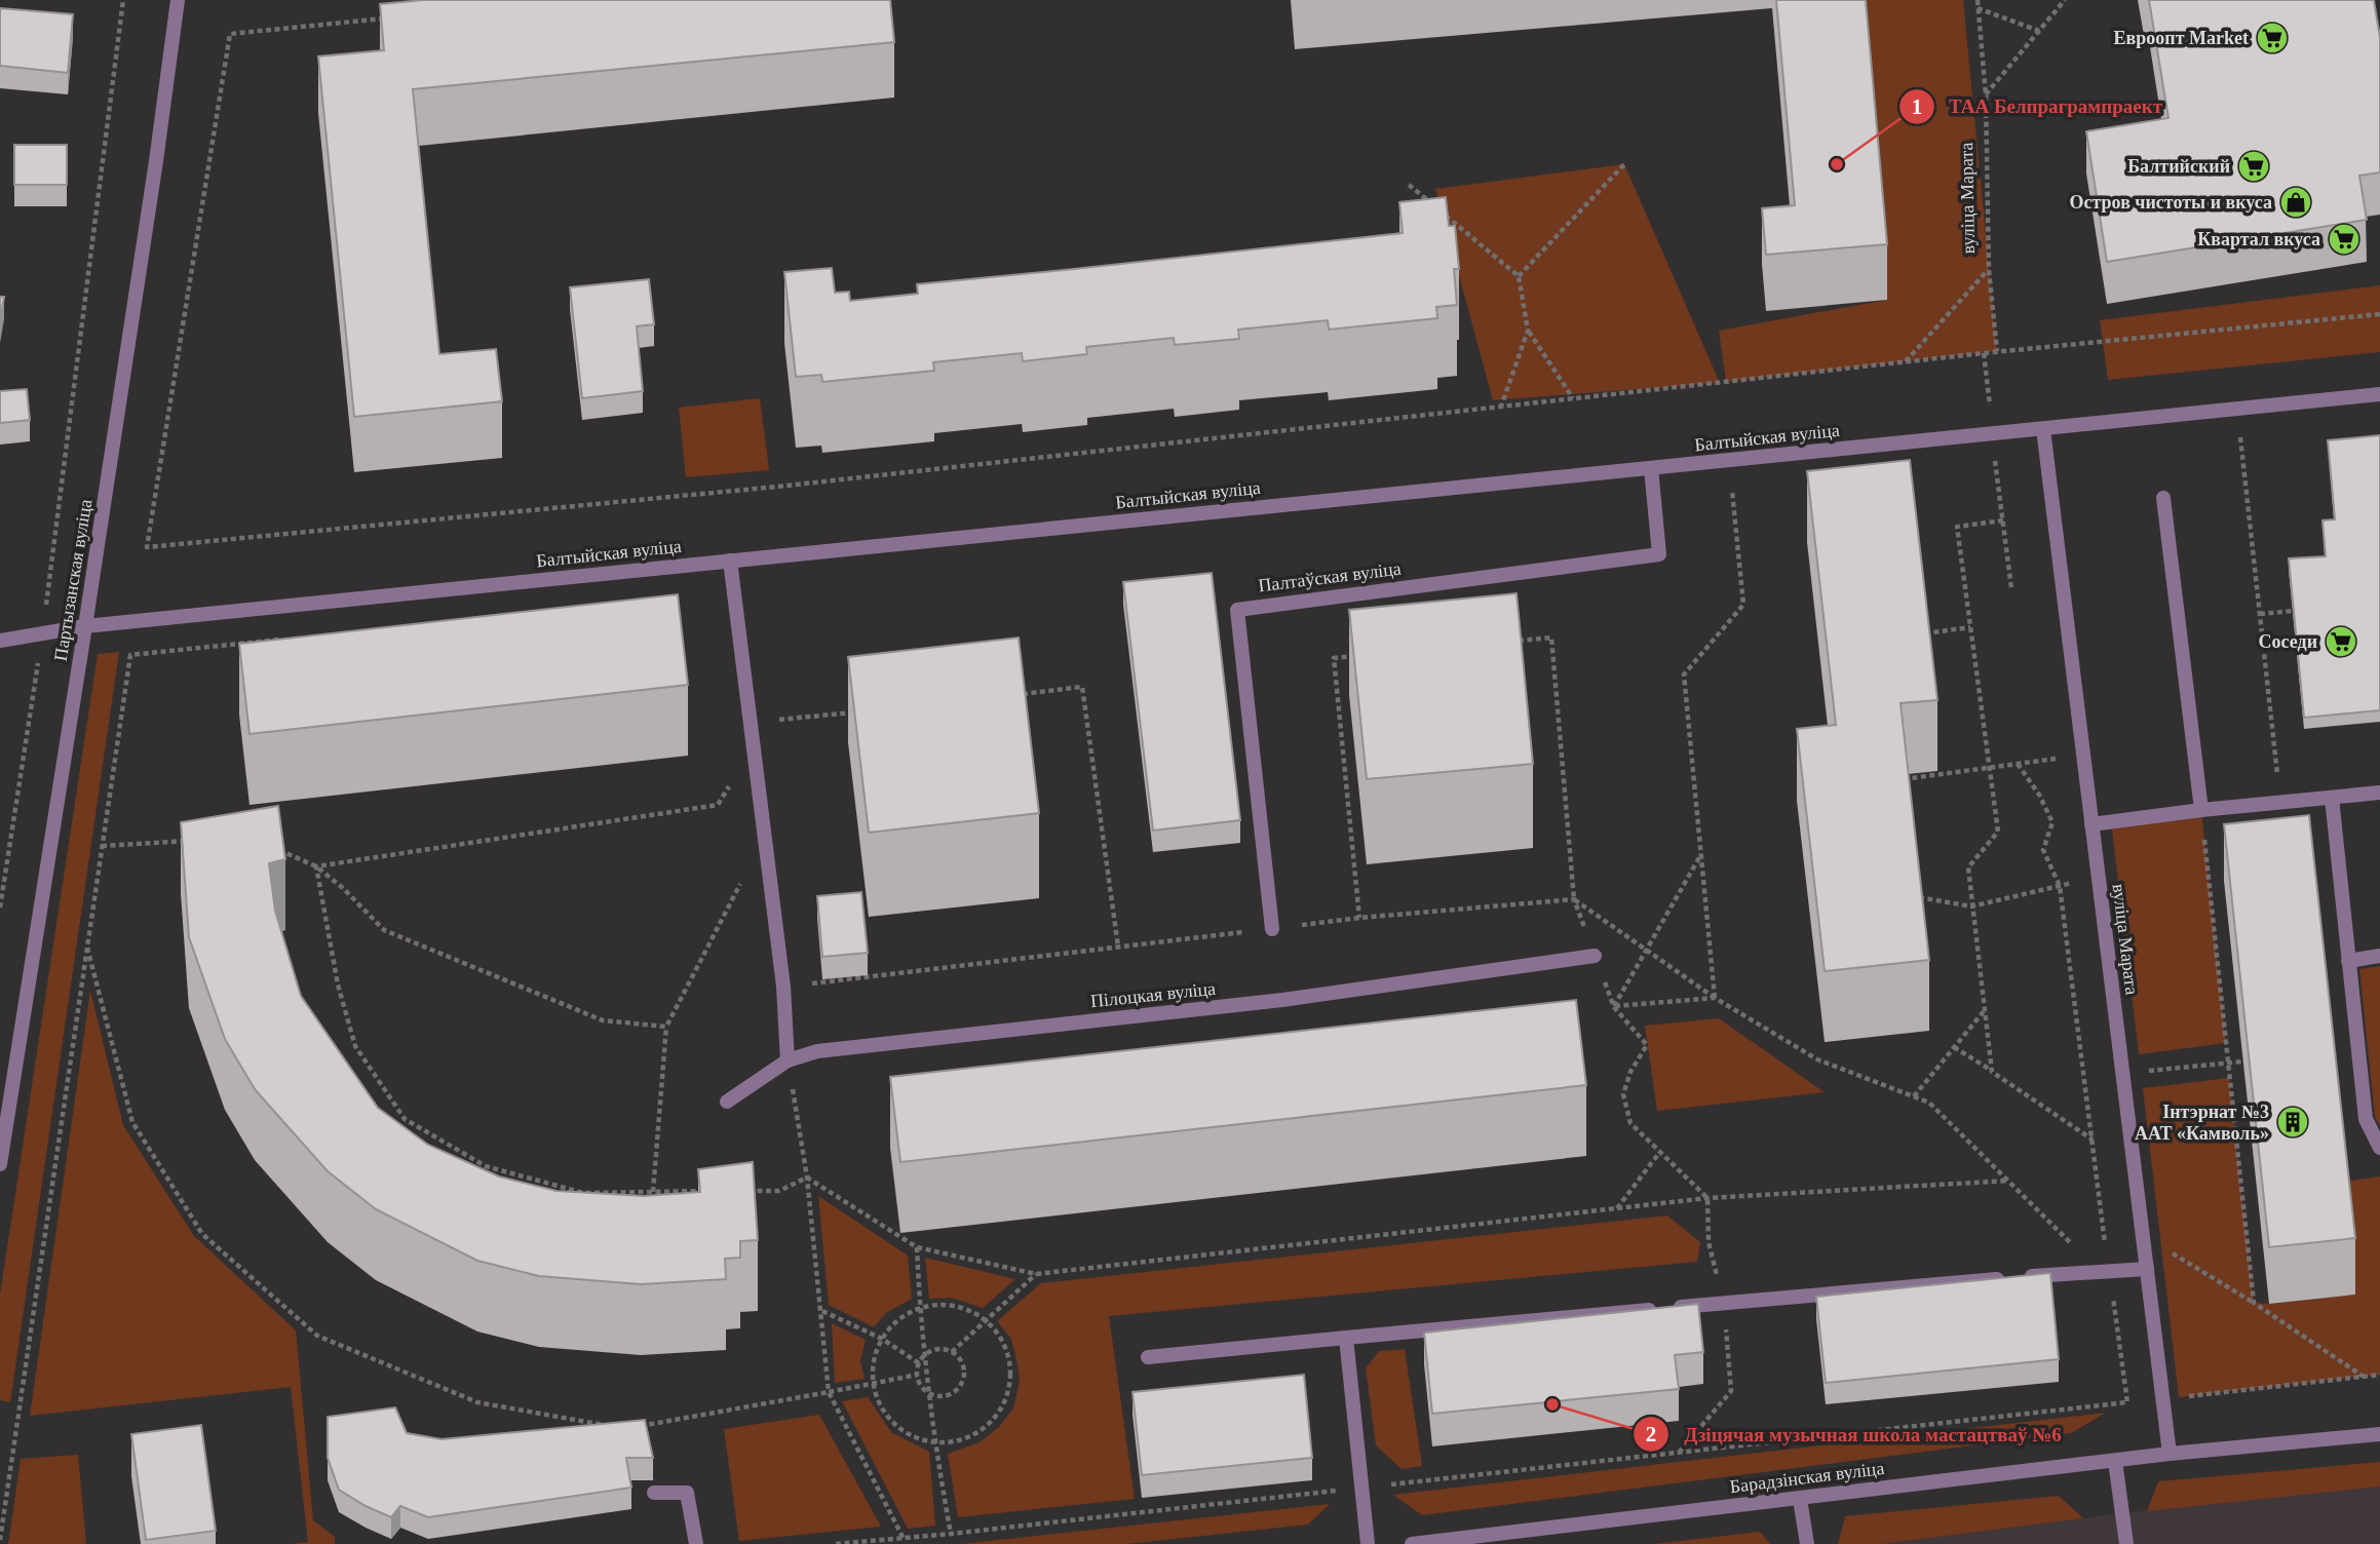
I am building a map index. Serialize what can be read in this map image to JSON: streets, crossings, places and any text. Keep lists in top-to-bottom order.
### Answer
{
  "streets": {
    "street": [
      "вуліца Марата",
      "Балтыйская вуліца",
      "Палтаўская вуліца",
      "Партызанская вуліца",
      "Пілоцкая вуліца",
      "Барадзінская вуліца"
    ]
  },
  "crossings": [
    ["вуліца Марата", "Балтыйская вуліца"],
    ["вуліца Марата", "Барадзінская вуліца"],
    ["Балтыйская вуліца", "Палтаўская вуліца"],
    ["Балтыйская вуліца", "Партызанская вуліца"]
  ],
  "places": {
    "supermarket": [
      "Евроопт Market",
      "Балтийский",
      "Квартал вкуса",
      "Соседи"
    ],
    "other": ["ТАА Белпрагрампраект", "Дзіцячая музычная школа мастацтваў №6"],
    "shop": ["Остров чистоты и вкуса"],
    "building": ["Інтэрнат №3 ААТ «Камволь»"]
  }
}
